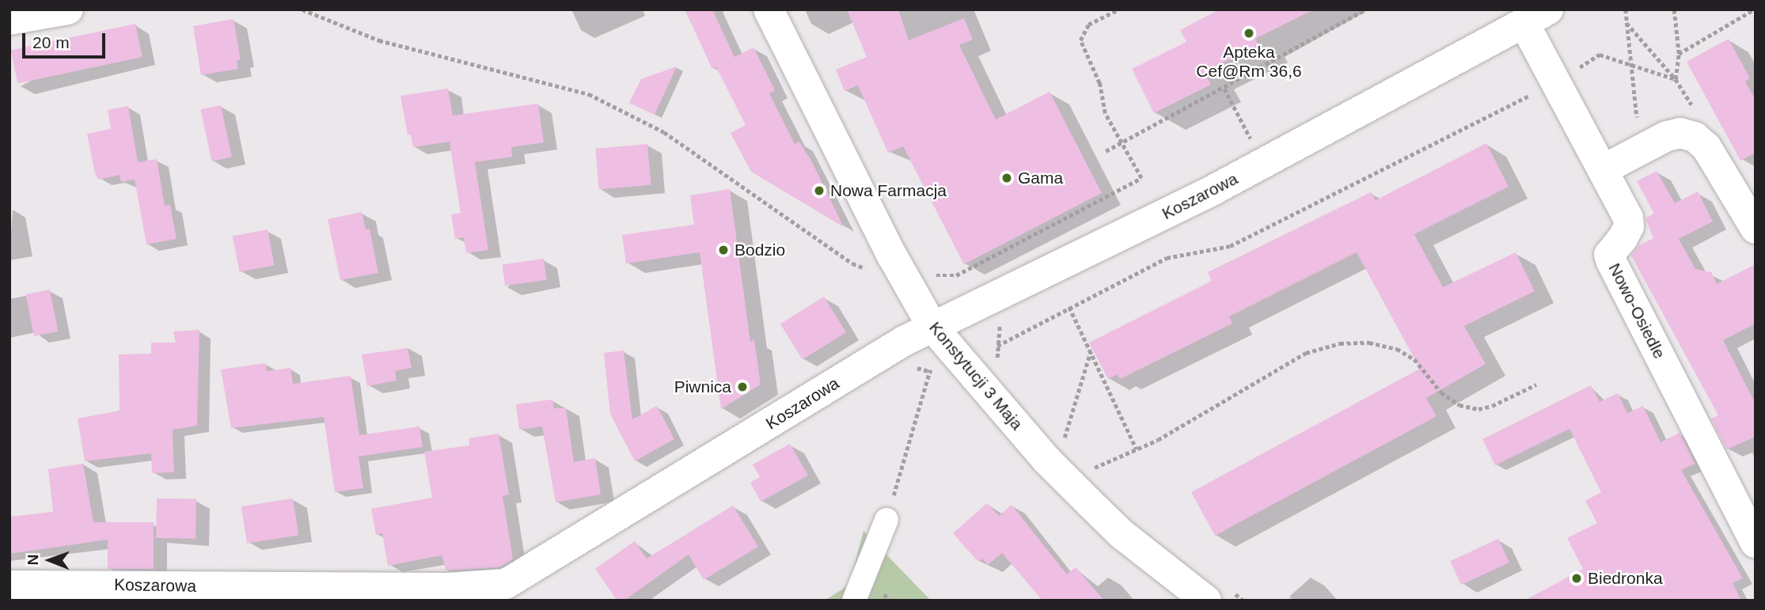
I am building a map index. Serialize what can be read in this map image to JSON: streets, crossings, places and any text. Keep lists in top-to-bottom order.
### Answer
{
  "streets": {
    "street": ["Koszarowa", "Nowo-Osiedle", "Konstytucji 3 Maja"]
  },
  "crossings": [
    ["Koszarowa", "Nowo-Osiedle"],
    ["Koszarowa", "Konstytucji 3 Maja"]
  ],
  "places": [
    "Apteka Cef@Rm 36,6",
    "Gama",
    "Nowa Farmacja",
    "Bodzio",
    "Piwnica",
    "Biedronka"
  ],
  "scale_bar": "20 m",
  "north": "left"
}
